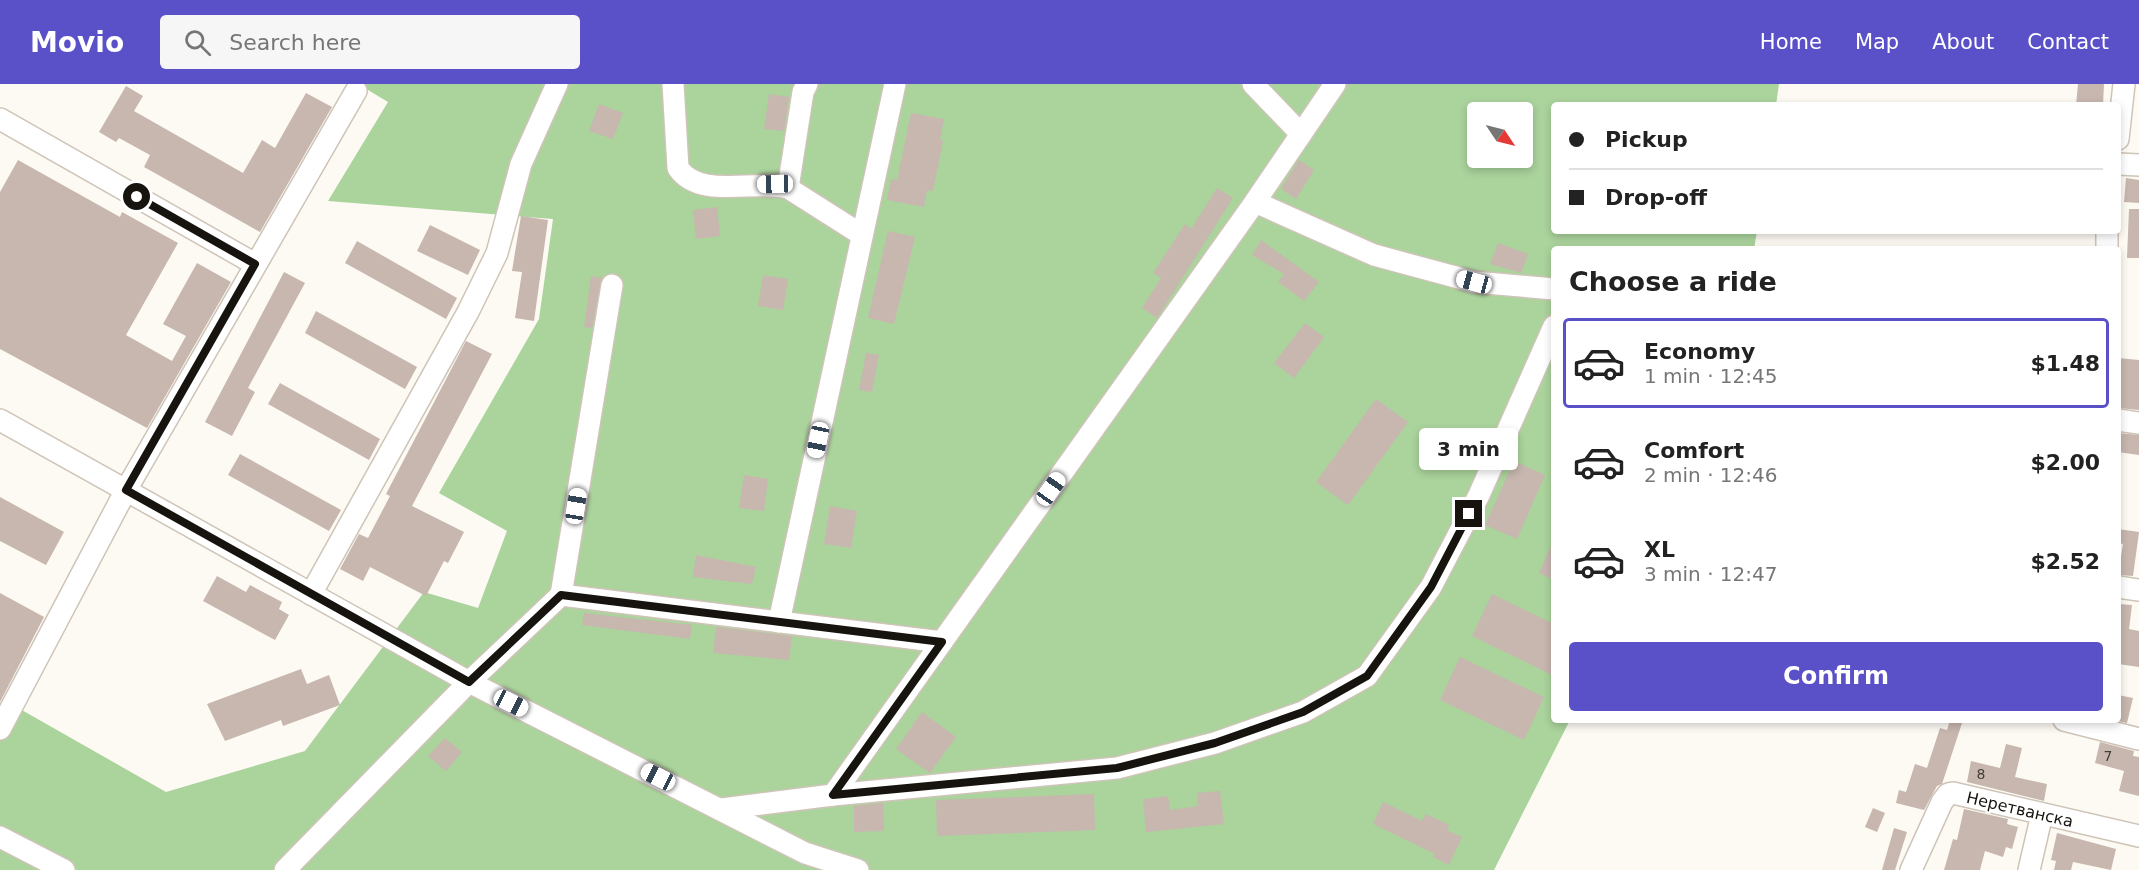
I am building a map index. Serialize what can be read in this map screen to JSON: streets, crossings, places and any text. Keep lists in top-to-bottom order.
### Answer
{
  "streets": {
    "street": ["Неретванска"]
  },
  "house_numbers": ["7", "8"],
  "north": "bottom right",
  "page": {
    "header": "Movio",
    "search": "Search here",
    "nav": [
      "Home",
      "Map",
      "About",
      "Contact"
    ],
    "banner": ["Pickup", "Drop-off"],
    "heading": "Choose a ride",
    "list": [
      {
        "name": "Economy",
        "note": "1 min · 12:45",
        "value": "$1.48"
      },
      {
        "name": "Comfort",
        "note": "2 min · 12:46",
        "value": "$2.00"
      },
      {
        "name": "XL",
        "note": "3 min · 12:47",
        "value": "$2.52"
      }
    ],
    "bubble": "3 min",
    "buttons": "Confirm"
  }
}
